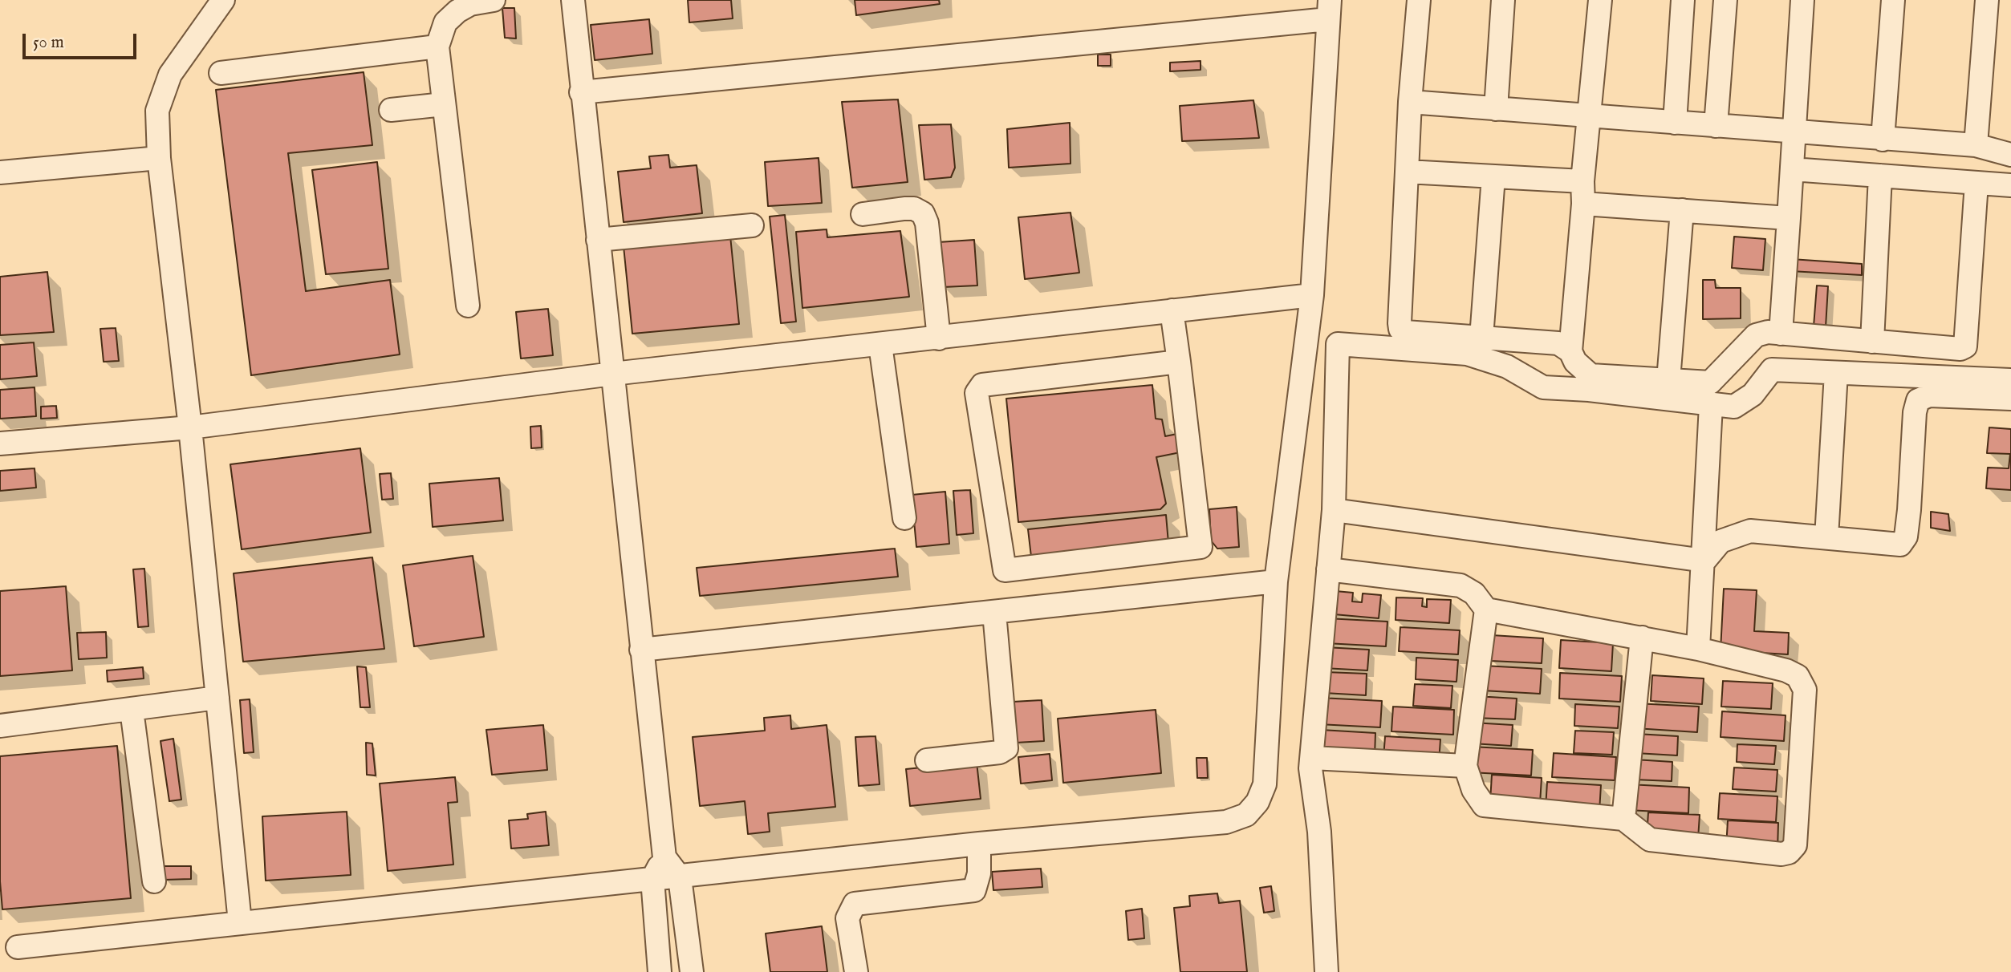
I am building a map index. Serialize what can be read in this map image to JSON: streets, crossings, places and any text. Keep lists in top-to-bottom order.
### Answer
{
  "scale_bar": "50 m"
}
